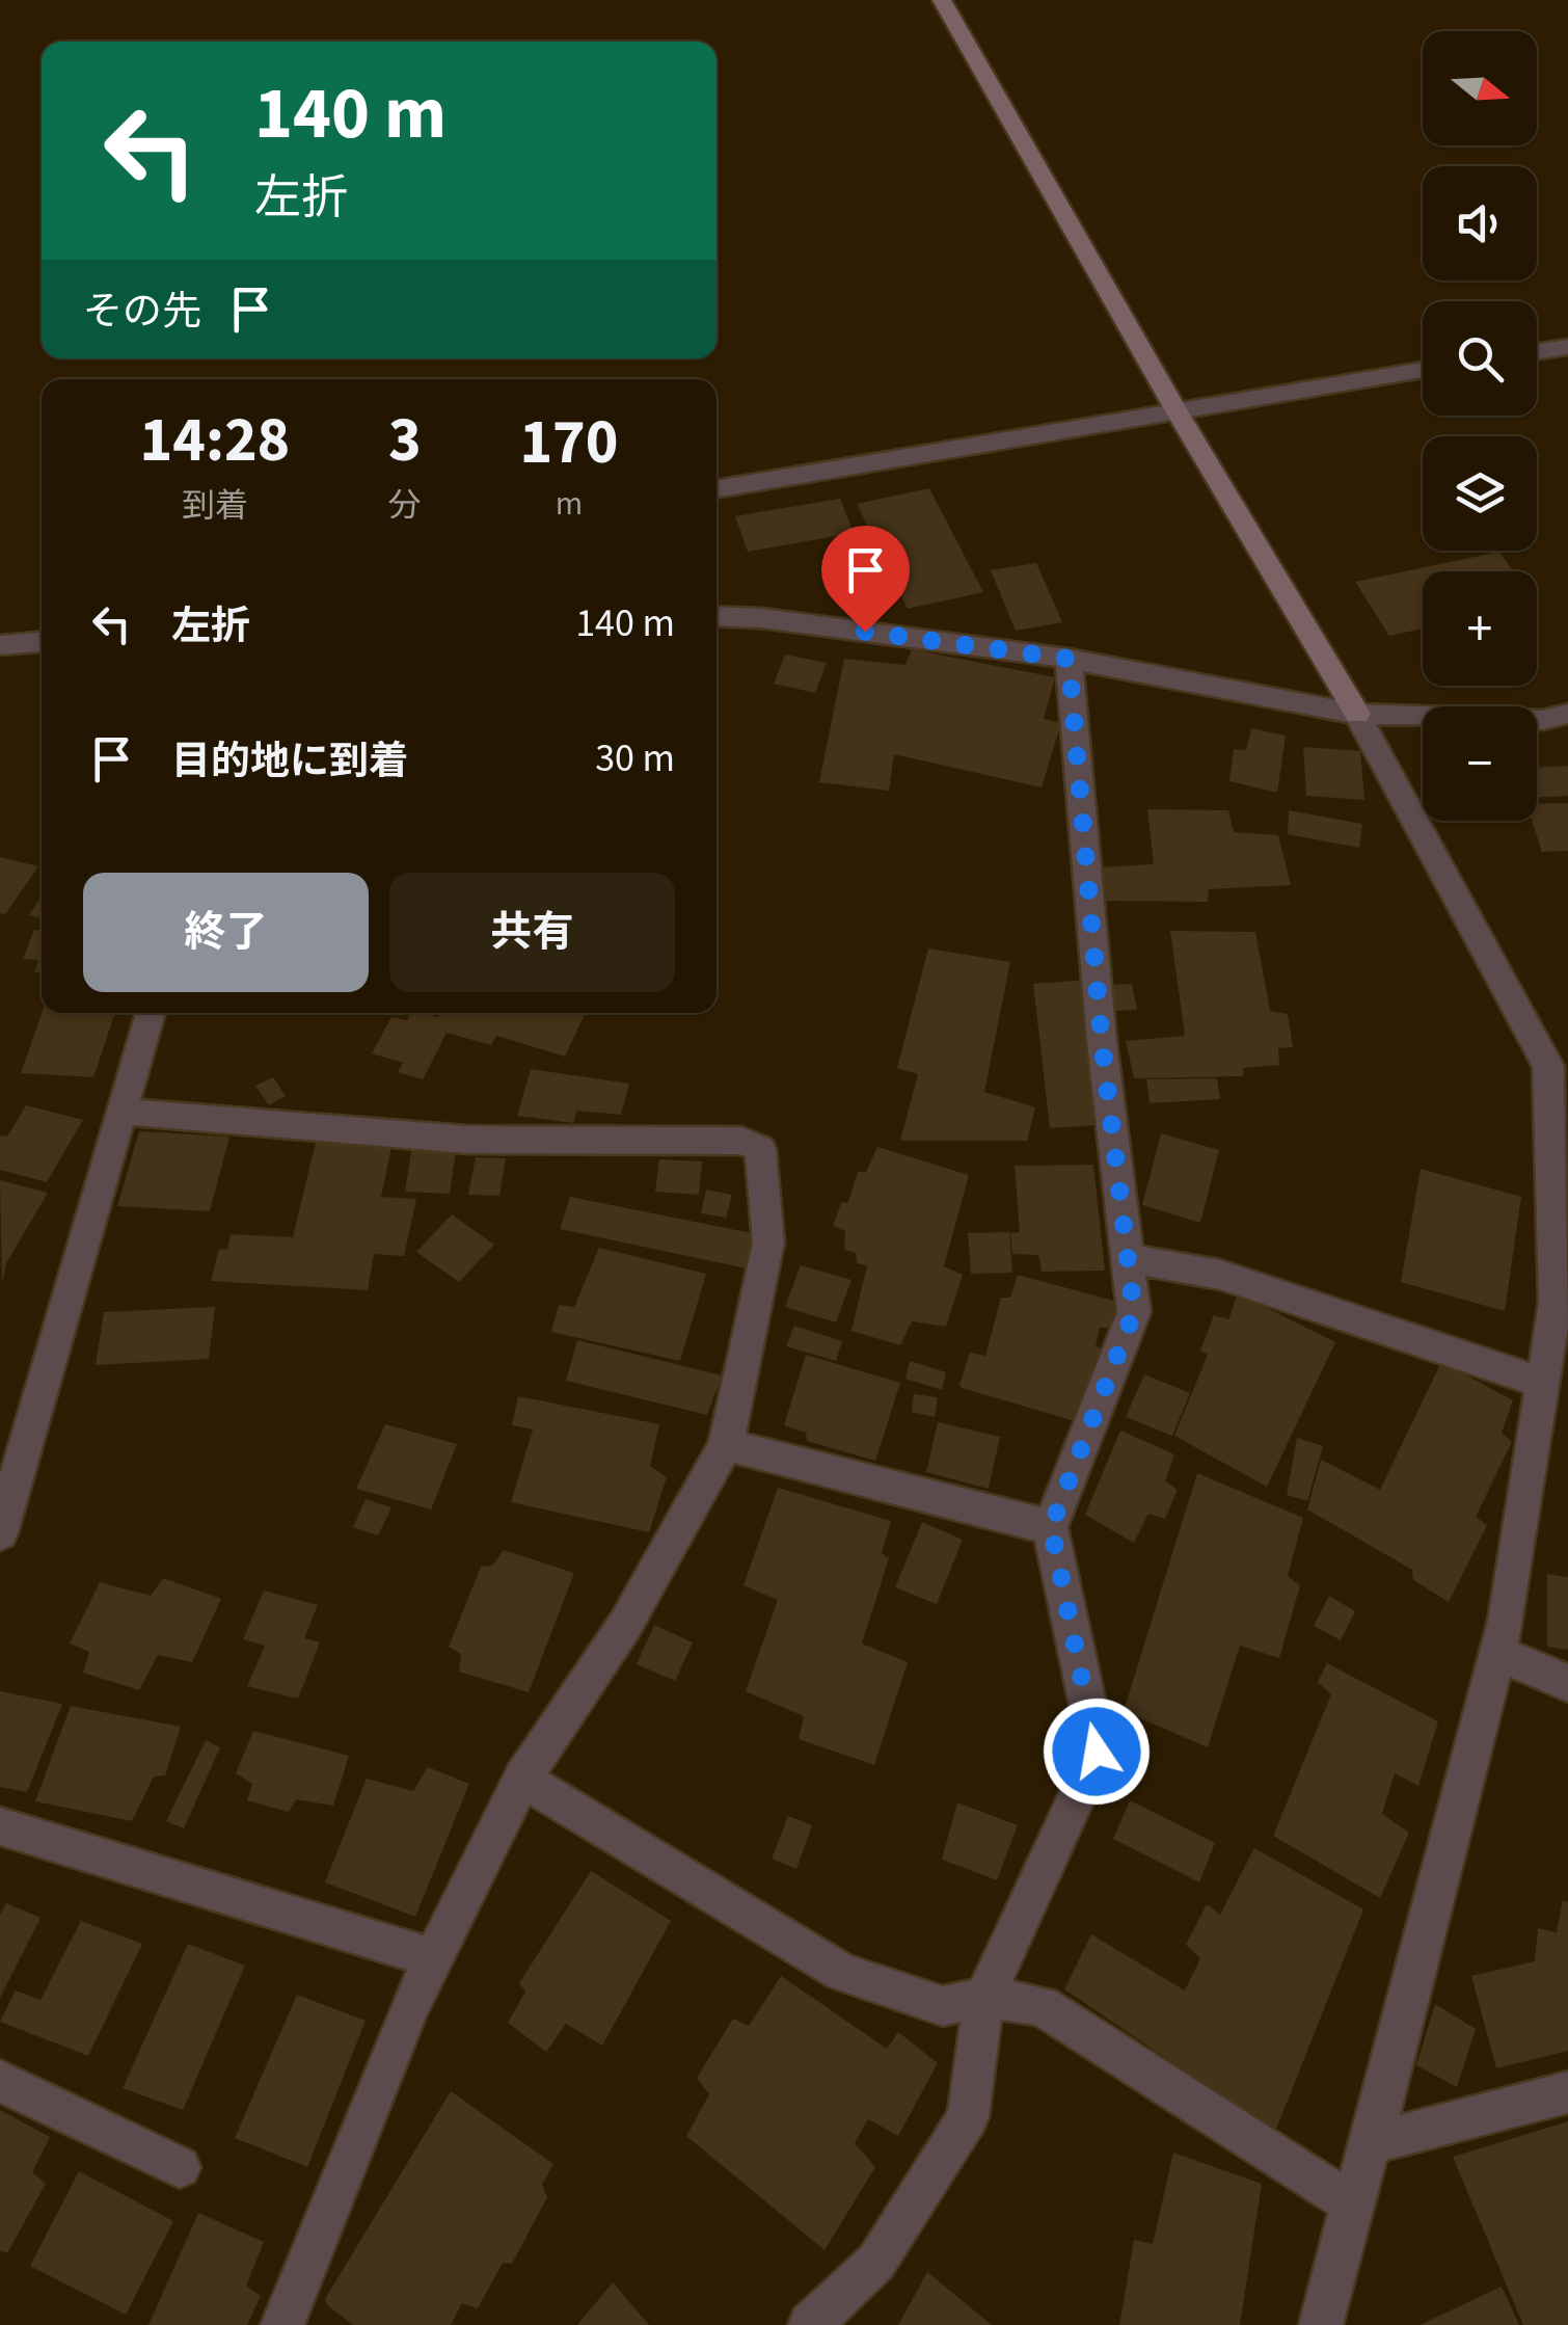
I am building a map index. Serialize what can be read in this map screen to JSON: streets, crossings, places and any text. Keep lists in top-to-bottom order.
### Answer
{
  "north": "right",
  "page": {
    "map_buttons": ["+", "−"],
    "turn": ["140 m", "左折"],
    "then": "その先",
    "eta": [
      "14:28",
      "到着",
      "3",
      "分",
      "170",
      "m"
    ],
    "list": [
      {
        "name": "左折",
        "value": "140 m"
      },
      {
        "name": "目的地に到着",
        "value": "30 m"
      }
    ],
    "buttons": ["終了", "共有"]
  }
}
